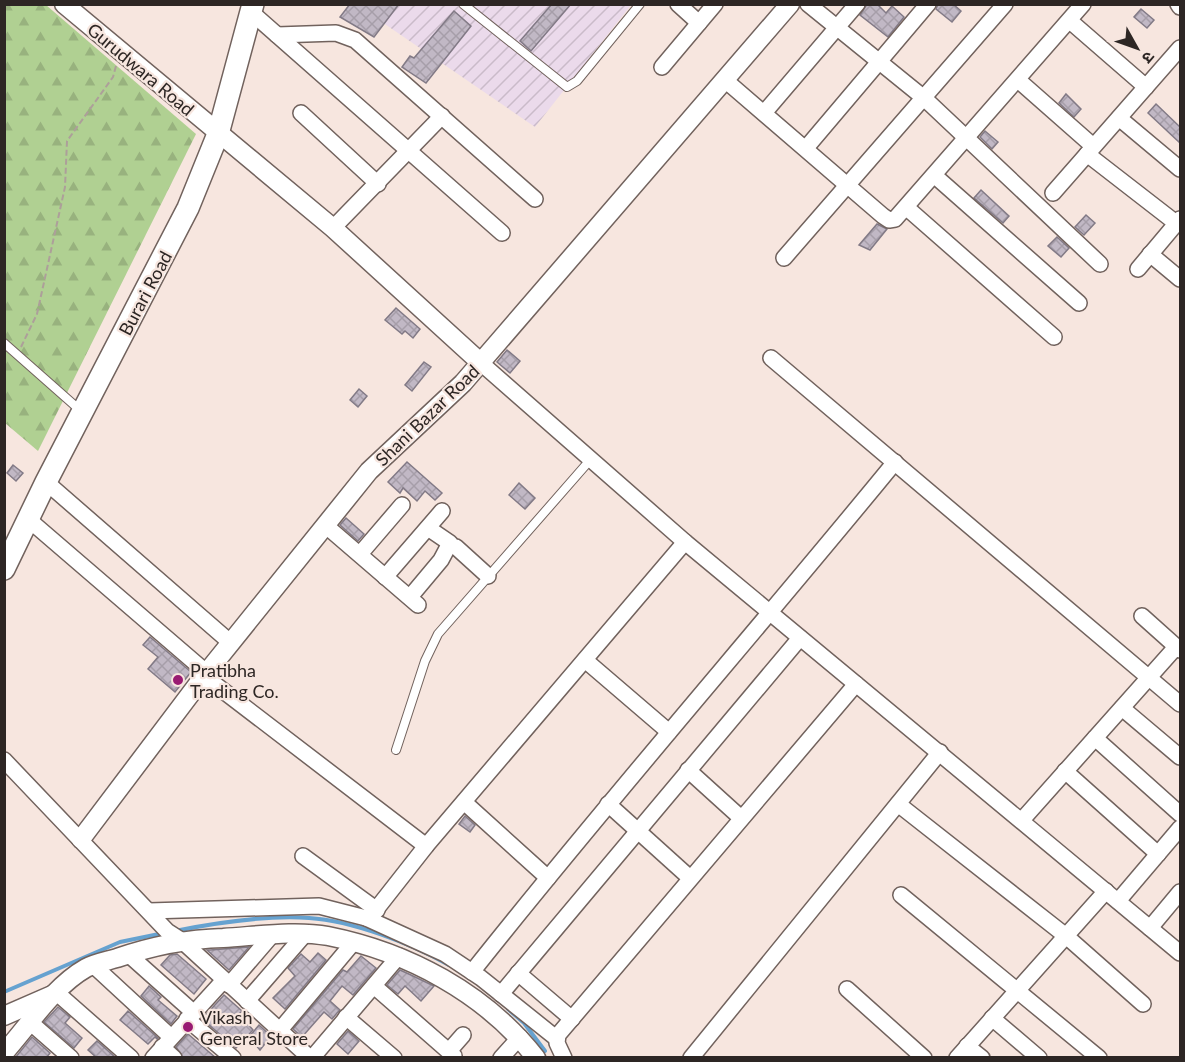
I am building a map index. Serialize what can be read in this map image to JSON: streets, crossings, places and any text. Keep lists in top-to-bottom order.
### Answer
{
  "streets": {
    "main road": ["Burari Road"],
    "street": ["Gurudwara Road", "Shani Bazar Road"]
  },
  "crossings": [
    ["Gurudwara Road", "Burari Road"],
    ["Gurudwara Road", "Shani Bazar Road"]
  ],
  "places": ["Pratibha Trading Co.", "Vikash General Store"],
  "north": "bottom right"
}
